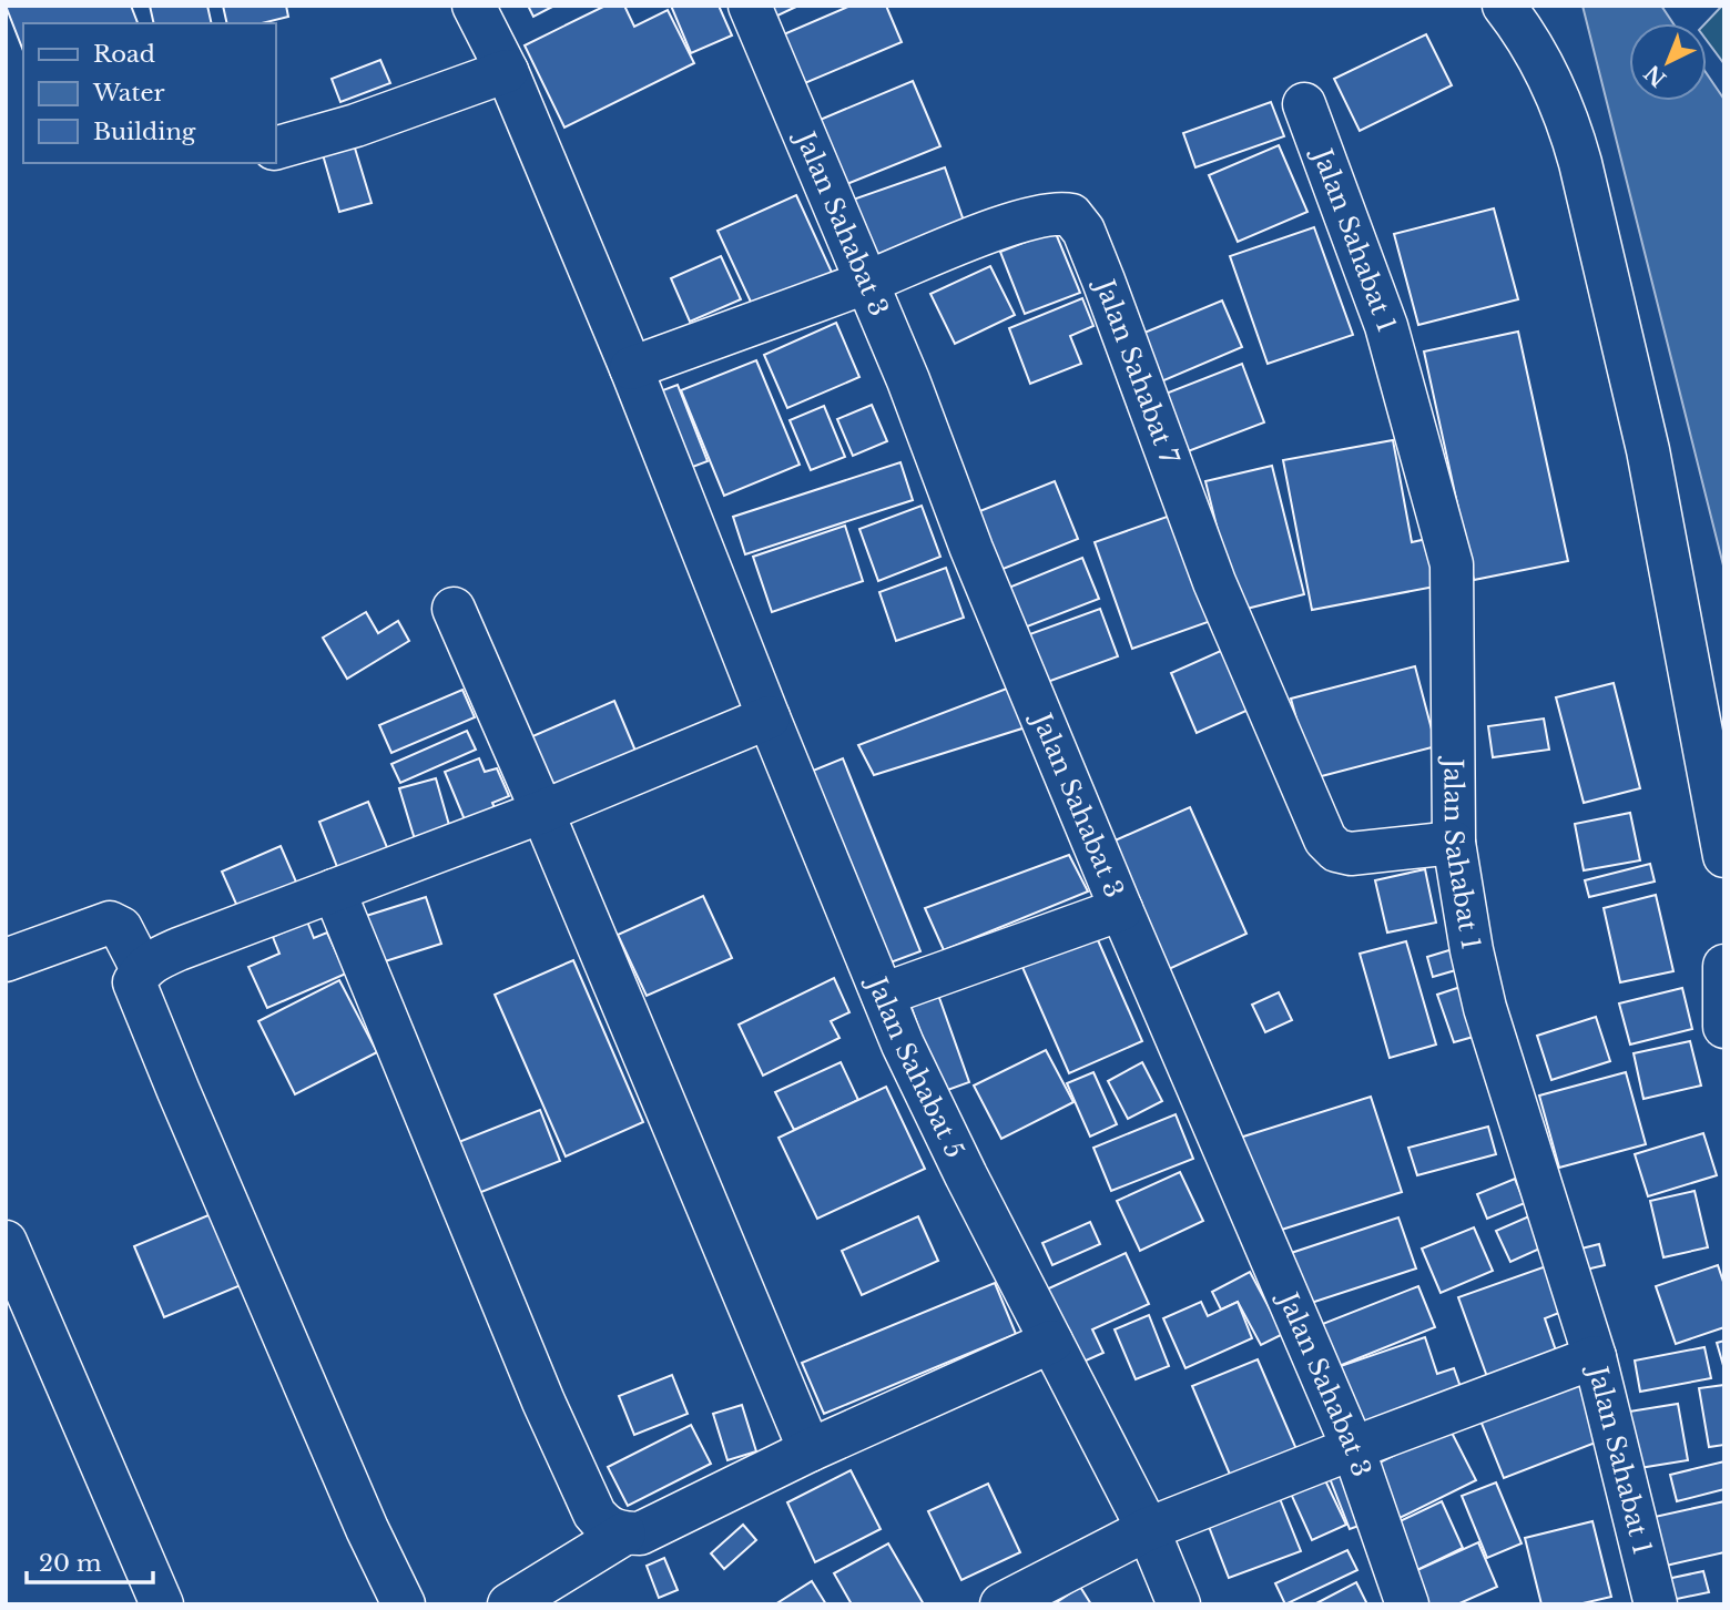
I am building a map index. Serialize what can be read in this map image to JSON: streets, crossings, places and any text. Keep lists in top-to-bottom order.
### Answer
{
  "streets": {
    "street": [
      "Jalan Sahabat 3",
      "Jalan Sahabat 1",
      "Jalan Sahabat 7",
      "Jalan Sahabat 5"
    ]
  },
  "crossings": [
    ["Jalan Sahabat 3", "Jalan Sahabat 7"],
    ["Jalan Sahabat 1", "Jalan Sahabat 7"],
    ["Jalan Sahabat 7", "Jalan Sahabat 5"]
  ],
  "legend": ["Road", "Water", "Building"],
  "scale_bar": "20 m",
  "north": "bottom left"
}
